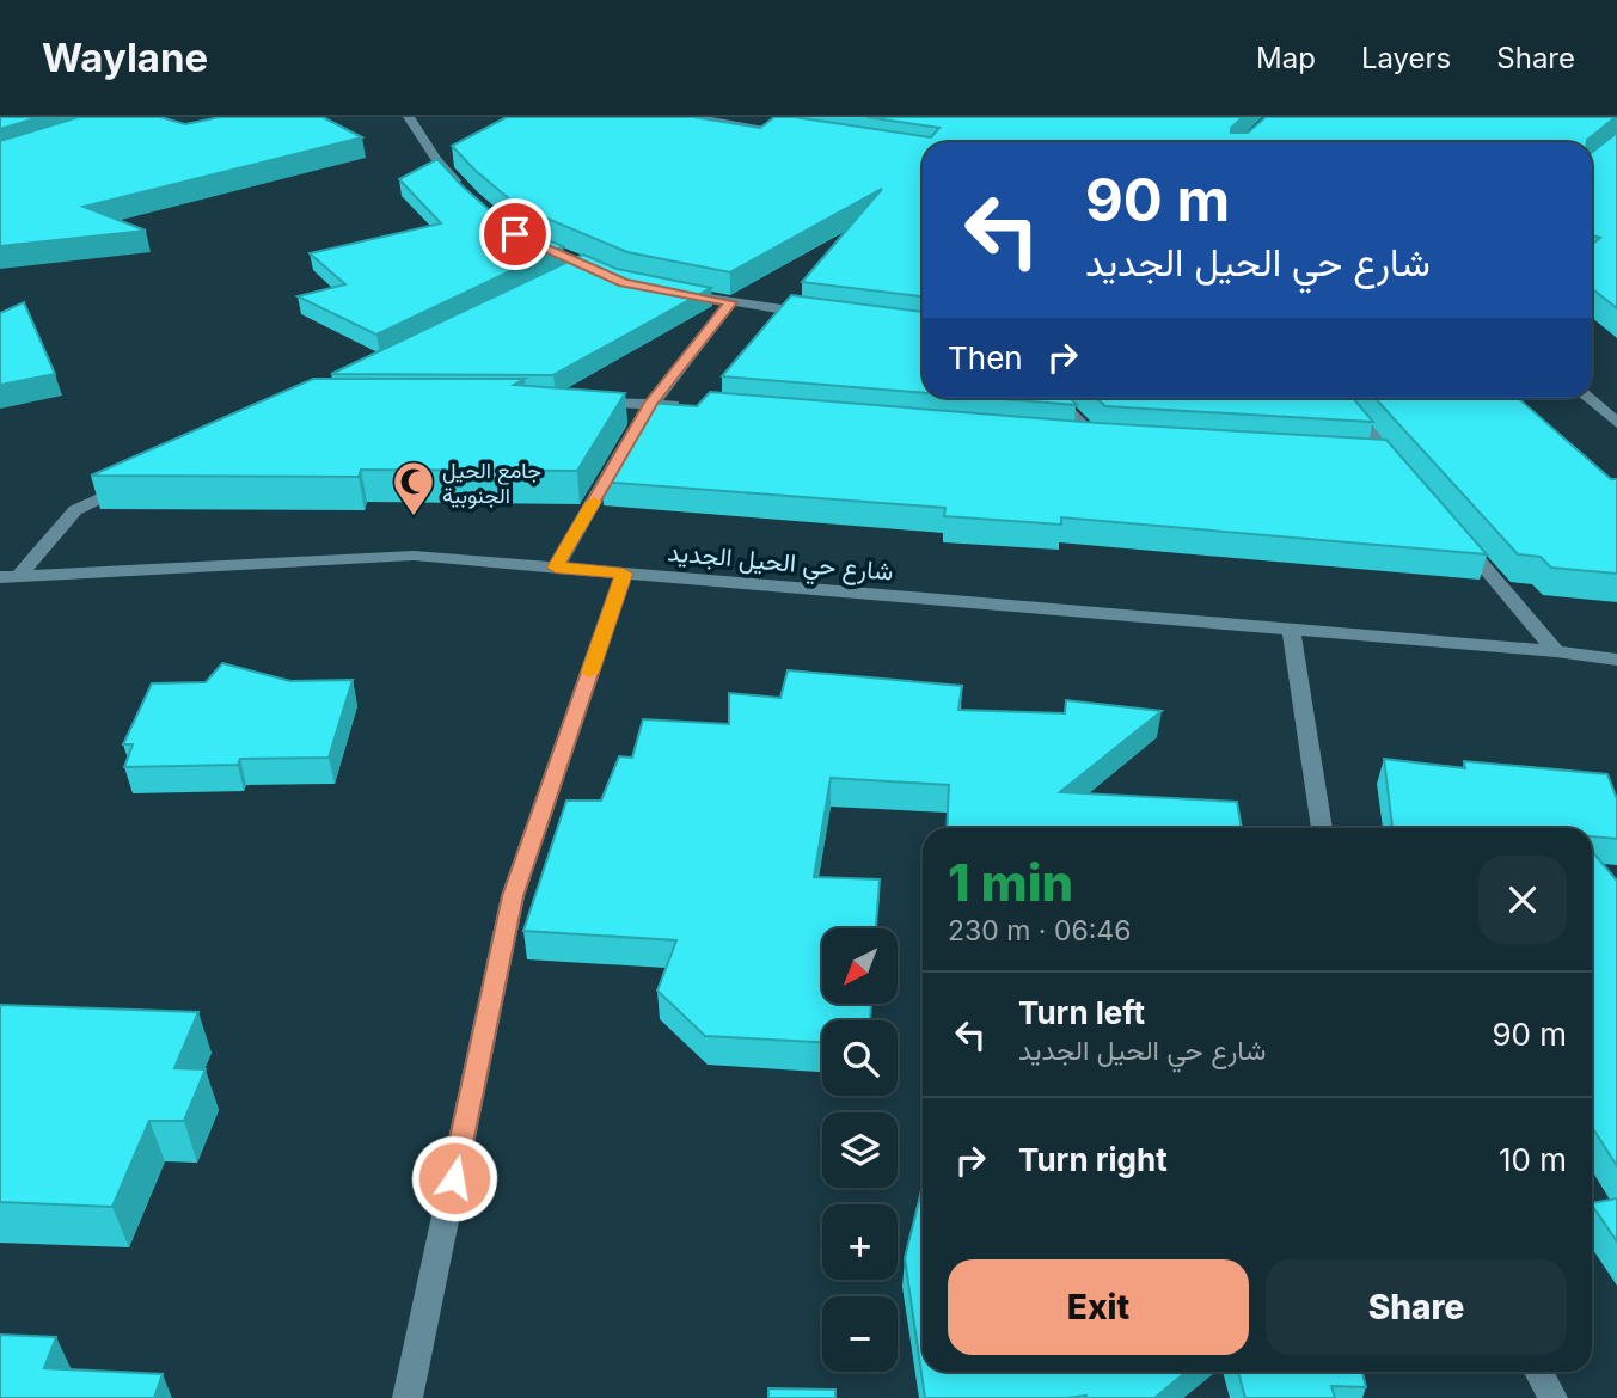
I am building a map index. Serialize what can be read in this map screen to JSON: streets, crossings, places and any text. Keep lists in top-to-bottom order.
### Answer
{
  "streets": {
    "street": ["شارع حي الحيل الجديد"]
  },
  "places": {
    "mosque": ["جامع الحيل الجنوبية"]
  },
  "north": "bottom left",
  "page": {
    "header": "Waylane",
    "nav": ["Map", "Layers", "Share"],
    "turn": ["90 m", "شارع حي الحيل الجديد"],
    "then": "Then",
    "heading": ["1 min", "230 m · 06:46"],
    "map_buttons": ["+", "−"],
    "list": [
      {
        "name": "Turn left",
        "note": "شارع حي الحيل الجديد",
        "value": "90 m"
      },
      {
        "name": "Turn right",
        "value": "10 m"
      }
    ],
    "buttons": ["Exit", "Share"]
  }
}
